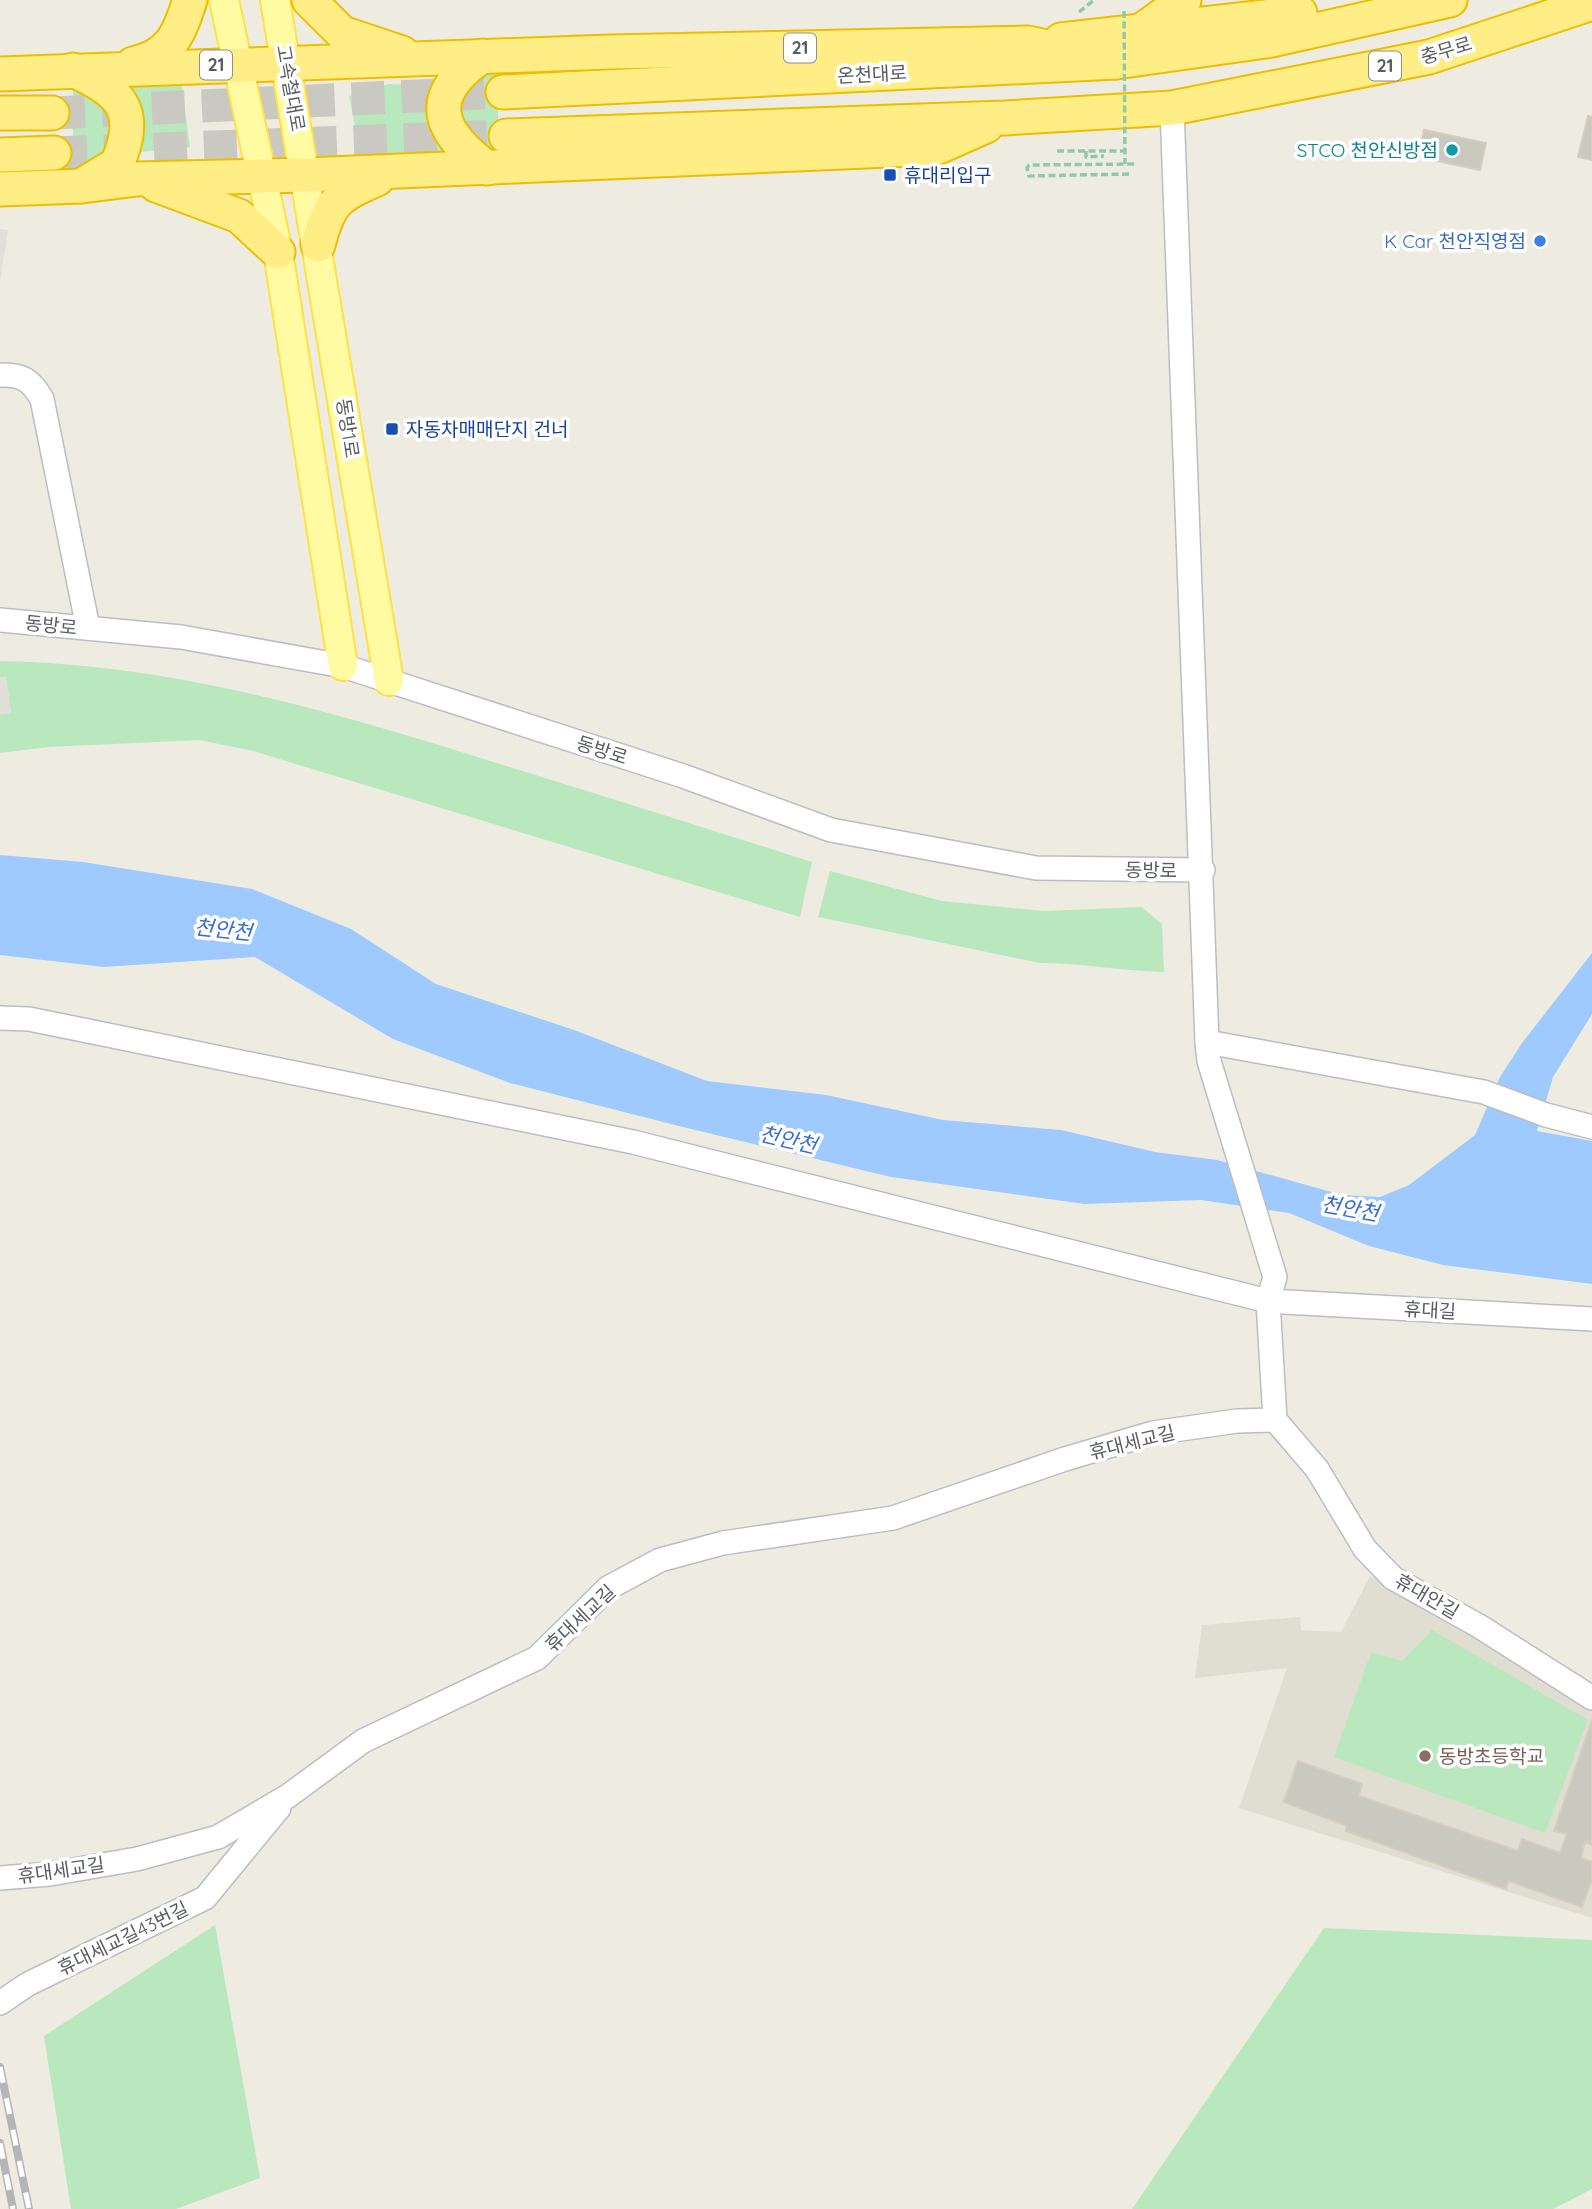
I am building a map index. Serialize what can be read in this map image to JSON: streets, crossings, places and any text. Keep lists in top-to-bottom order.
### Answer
{
  "streets": {
    "highway": ["21", "충무로", "온천대로"],
    "main road": ["고속철대로", "동방1로"],
    "street": [
      "동방로",
      "휴대길",
      "휴대세교길",
      "휴대안길",
      "휴대세교길43번길"
    ]
  },
  "crossings": [
    ["21", "충무로"],
    ["21", "온천대로"],
    ["21", "고속철대로"],
    ["21", "동방1로"],
    ["고속철대로", "동방1로"],
    ["동방1로", "동방로"],
    ["휴대세교길", "휴대안길"],
    ["휴대세교길", "휴대세교길43번길"]
  ],
  "water": ["천안천"],
  "places": {
    "other": ["STCO 천안신방점", "K Car 천안직영점", "동방초등학교"],
    "transit": ["휴대리입구", "자동차매매단지 건너"]
  }
}
